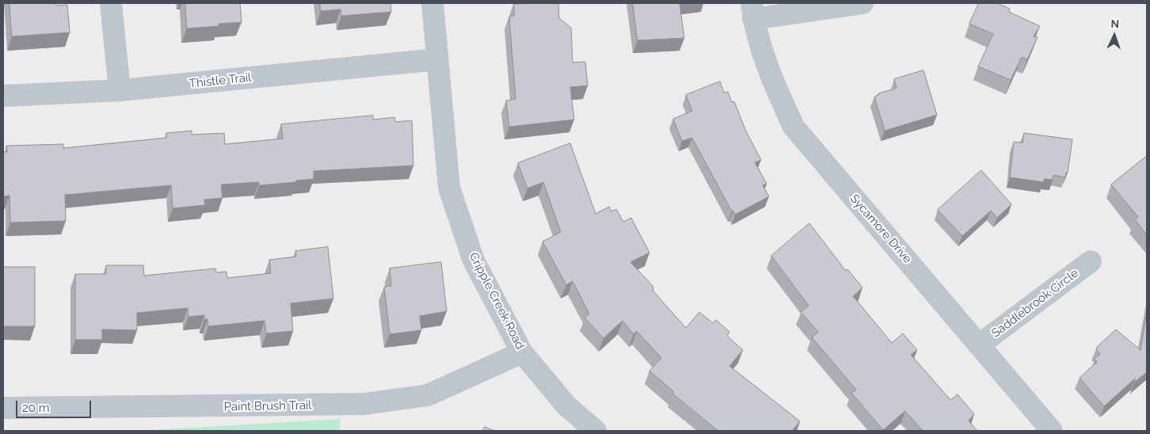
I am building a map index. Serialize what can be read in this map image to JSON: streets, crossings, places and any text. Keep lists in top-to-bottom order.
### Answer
{
  "streets": {
    "street": [
      "Thistle Trail",
      "Sycamore Drive",
      "Cripple Creek Road",
      "Saddlebrook Circle",
      "Paint Brush Trail"
    ]
  },
  "crossings": [
    ["Thistle Trail", "Cripple Creek Road"],
    ["Sycamore Drive", "Saddlebrook Circle"],
    ["Cripple Creek Road", "Paint Brush Trail"]
  ],
  "scale_bar": "20 m",
  "north": "top"
}
